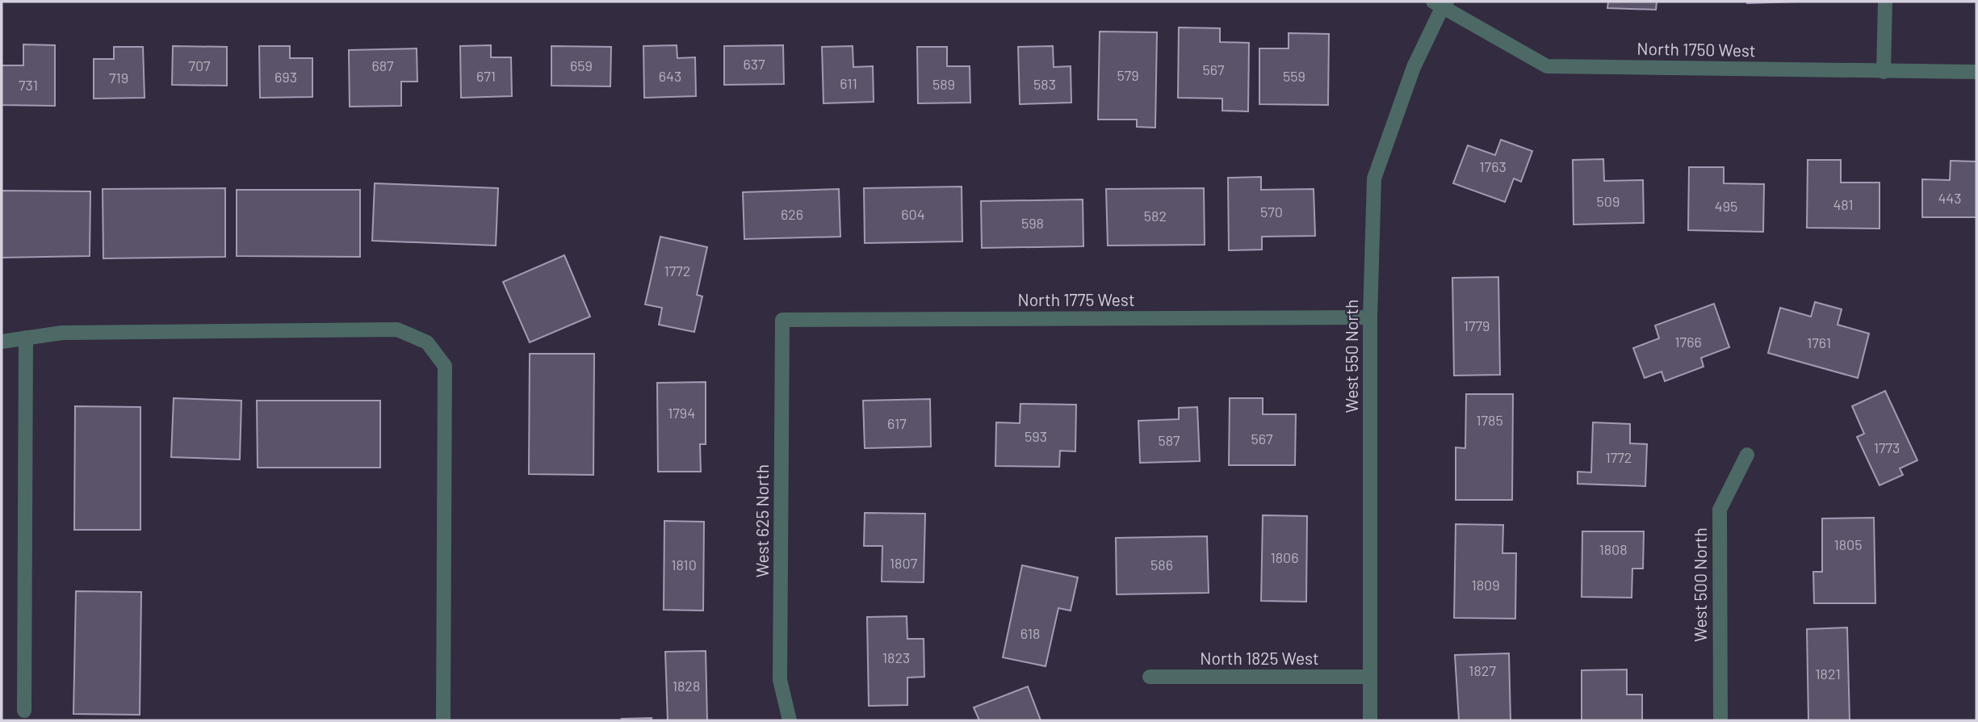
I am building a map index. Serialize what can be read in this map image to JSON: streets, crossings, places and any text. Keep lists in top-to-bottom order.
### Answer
{
  "streets": {
    "street": [
      "North 1750 West",
      "North 1775 West",
      "West 550 North",
      "West 625 North",
      "West 500 North",
      "North 1825 West"
    ]
  },
  "crossings": [
    ["North 1750 West", "West 550 North"],
    ["North 1775 West", "West 550 North"],
    ["North 1775 West", "West 625 North"],
    ["West 550 North", "North 1825 West"]
  ],
  "house_numbers": [
    "637",
    "707",
    "687",
    "659",
    "567",
    "579",
    "671",
    "643",
    "559",
    "693",
    "719",
    "611",
    "589",
    "583",
    "731",
    "1763",
    "443",
    "509",
    "481",
    "495",
    "570",
    "626",
    "604",
    "582",
    "598",
    "1772",
    "1779",
    "1766",
    "1761",
    "1794",
    "1785",
    "617",
    "593",
    "567",
    "587",
    "1773",
    "1772",
    "1805",
    "1808",
    "1806",
    "1807",
    "1810",
    "586",
    "1809",
    "618",
    "1823",
    "1827",
    "1821",
    "1828"
  ]
}
